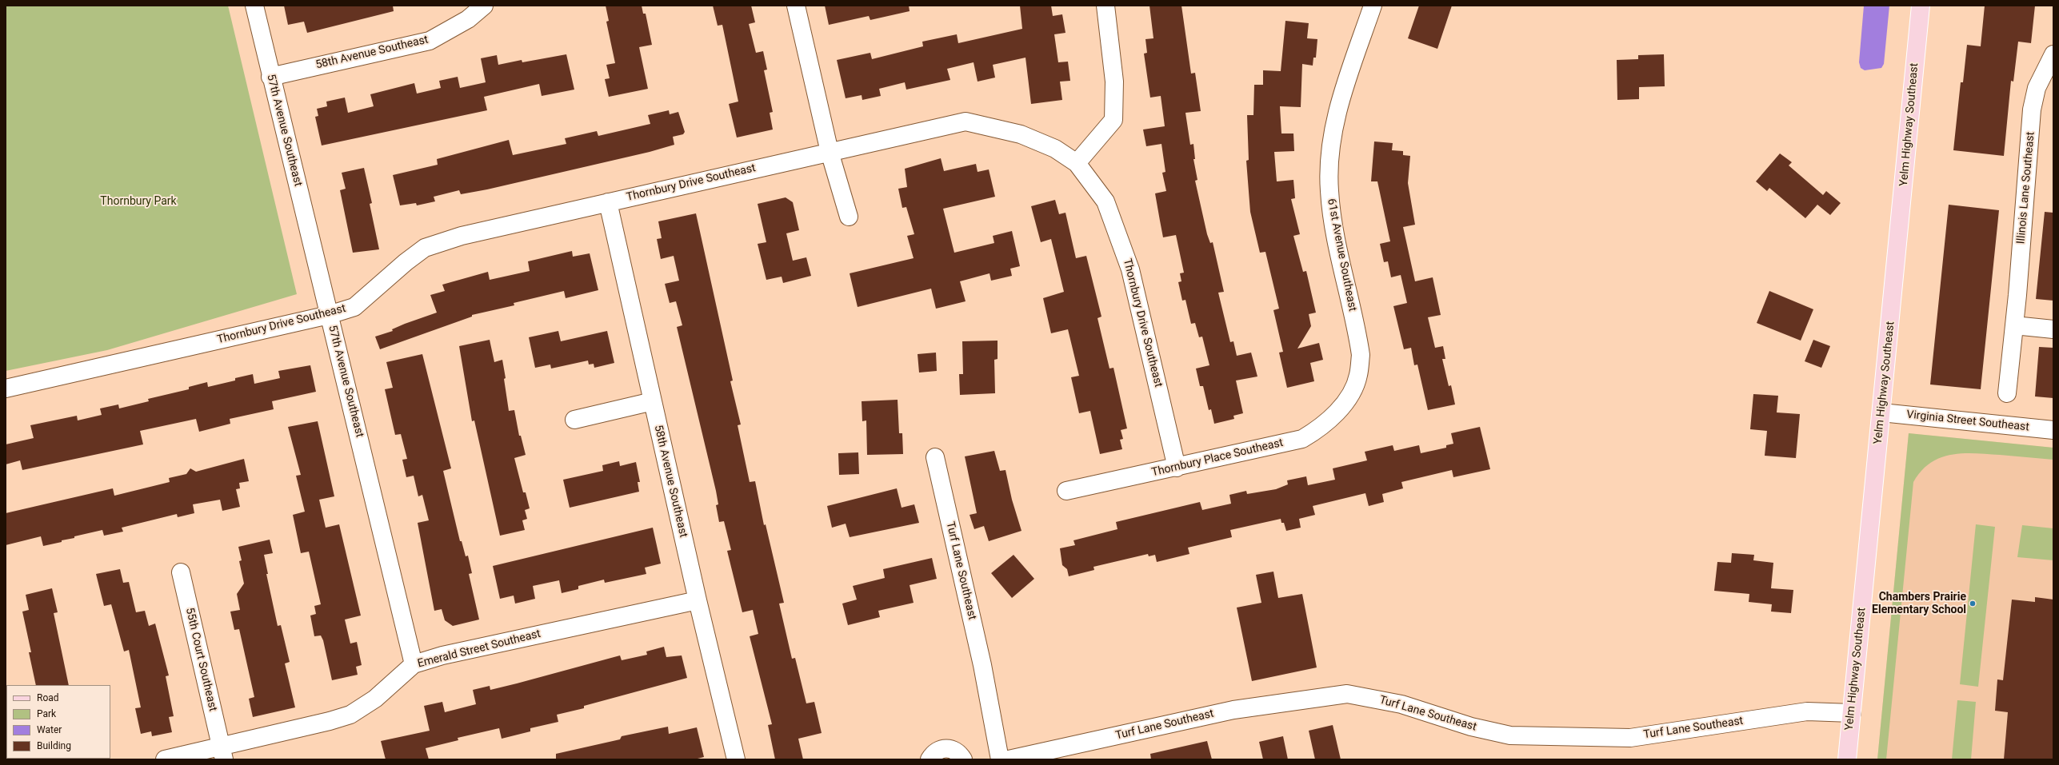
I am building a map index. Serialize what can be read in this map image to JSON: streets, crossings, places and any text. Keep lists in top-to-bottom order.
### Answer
{
  "streets": {
    "main road": ["Yelm Highway Southeast"],
    "street": [
      "58th Avenue Southeast",
      "57th Avenue Southeast",
      "Thornbury Drive Southeast",
      "Illinois Lane Southeast",
      "61st Avenue Southeast",
      "Virginia Street Southeast",
      "Thornbury Place Southeast",
      "Turf Lane Southeast",
      "Emerald Street Southeast",
      "55th Court Southeast"
    ]
  },
  "crossings": [
    ["58th Avenue Southeast", "57th Avenue Southeast"],
    ["58th Avenue Southeast", "Thornbury Drive Southeast"],
    ["58th Avenue Southeast", "Emerald Street Southeast"],
    ["Yelm Highway Southeast", "Virginia Street Southeast"],
    ["Yelm Highway Southeast", "Turf Lane Southeast"],
    ["57th Avenue Southeast", "Thornbury Drive Southeast"],
    ["57th Avenue Southeast", "Emerald Street Southeast"],
    ["Thornbury Drive Southeast", "Thornbury Place Southeast"],
    ["61st Avenue Southeast", "Thornbury Place Southeast"],
    ["Emerald Street Southeast", "55th Court Southeast"]
  ],
  "parks": ["Thornbury Park"],
  "places": ["Chambers Prairie Elementary School"],
  "legend": [
    "Road",
    "Park",
    "Water",
    "Building"
  ]
}
